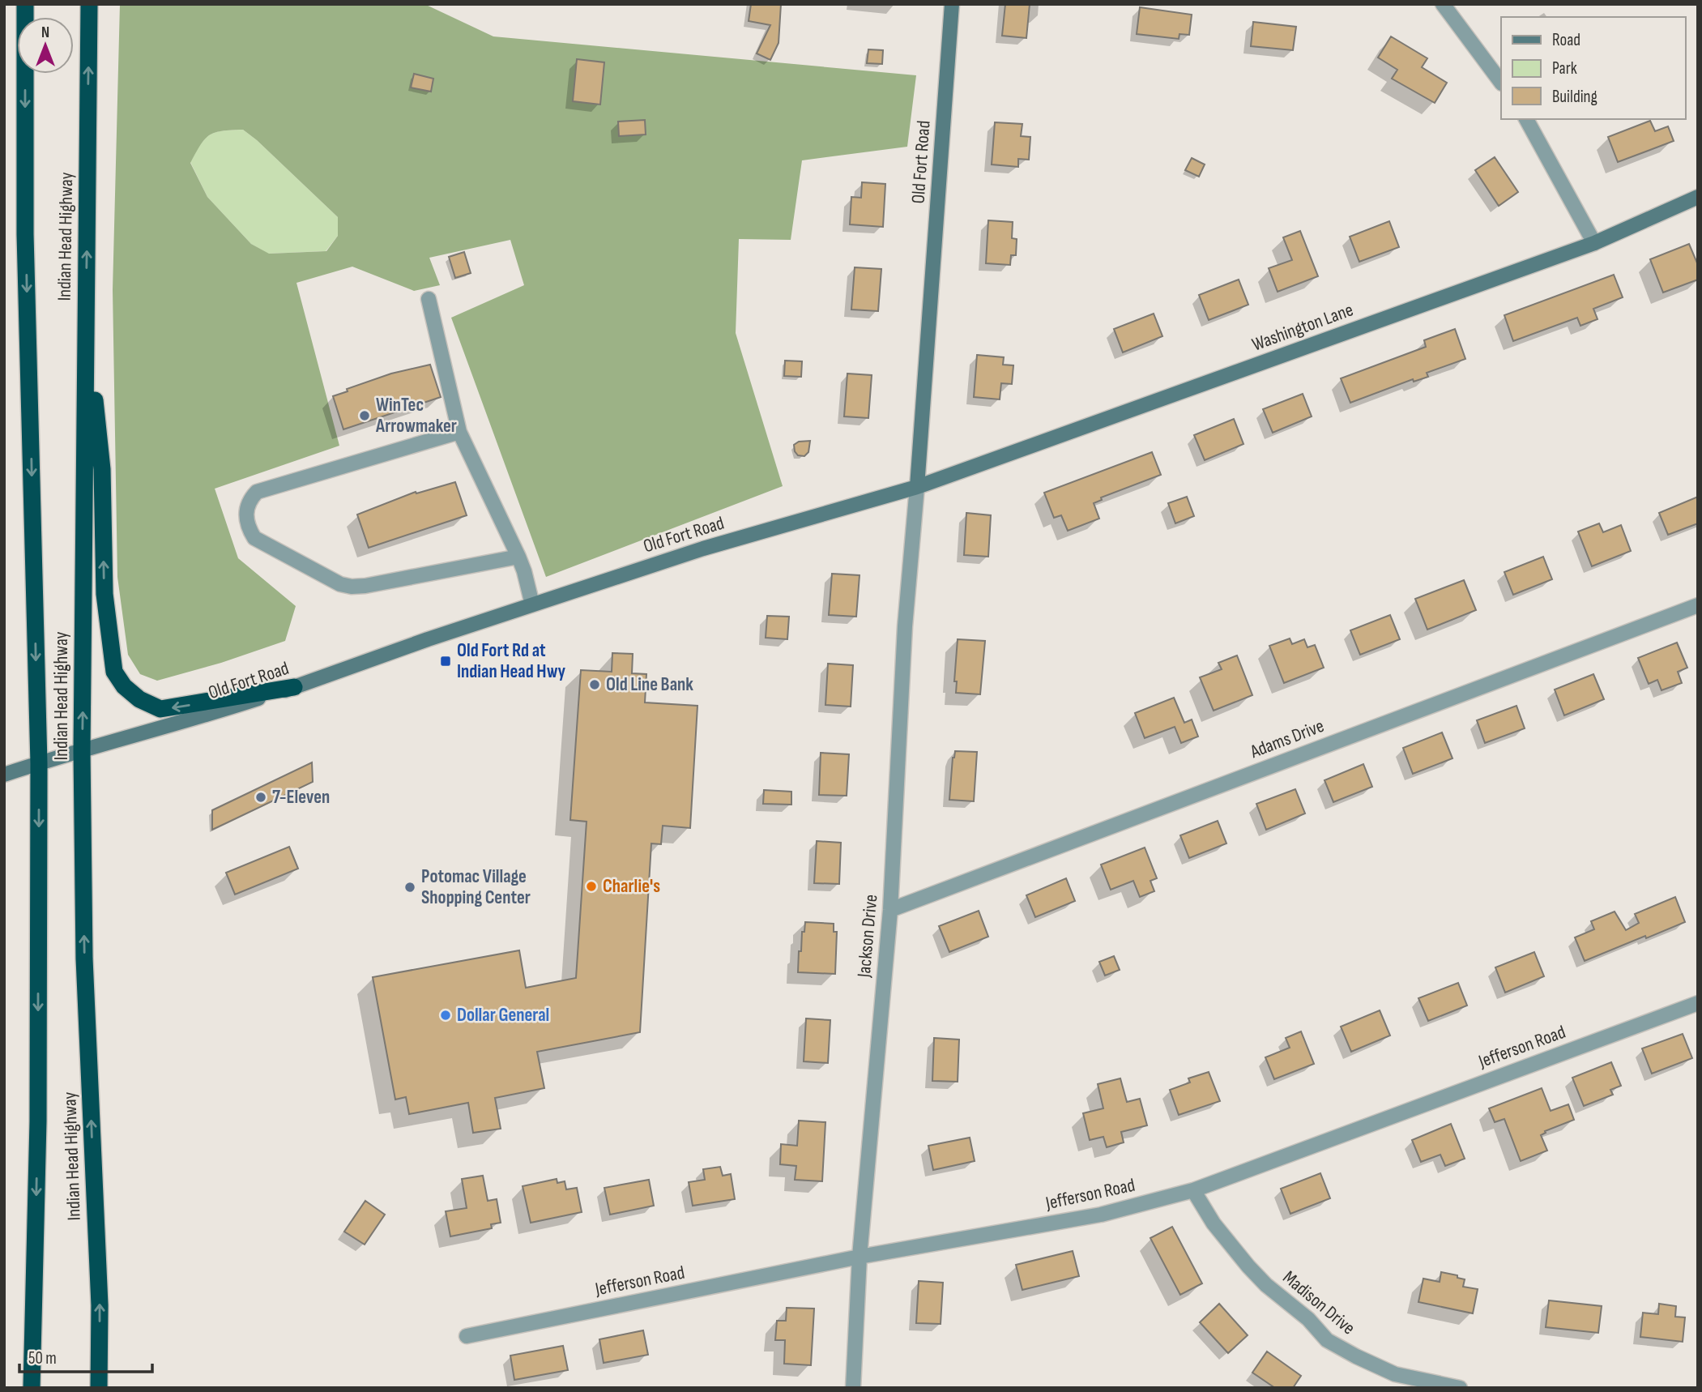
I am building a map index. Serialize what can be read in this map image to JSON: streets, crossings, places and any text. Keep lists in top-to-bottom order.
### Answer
{
  "streets": {
    "highway": ["Indian Head Highway"],
    "main road": ["Old Fort Road", "Washington Lane"],
    "street": [
      "Adams Drive",
      "Jackson Drive",
      "Jefferson Road",
      "Madison Drive"
    ]
  },
  "crossings": [
    ["Old Fort Road", "Indian Head Highway"],
    ["Old Fort Road", "Washington Lane"],
    ["Old Fort Road", "Jackson Drive"],
    ["Washington Lane", "Jackson Drive"],
    ["Adams Drive", "Jackson Drive"],
    ["Jackson Drive", "Jefferson Road"],
    ["Jefferson Road", "Madison Drive"]
  ],
  "places": {
    "other": [
      "WinTec Arrowmaker",
      "Old Line Bank",
      "7-Eleven",
      "Charlie's",
      "Potomac Village Shopping Center",
      "Dollar General"
    ],
    "transit": ["Old Fort Rd at Indian Head Hwy"]
  },
  "legend": ["Road", "Park", "Building"],
  "scale_bar": "50 m",
  "north": "top"
}
